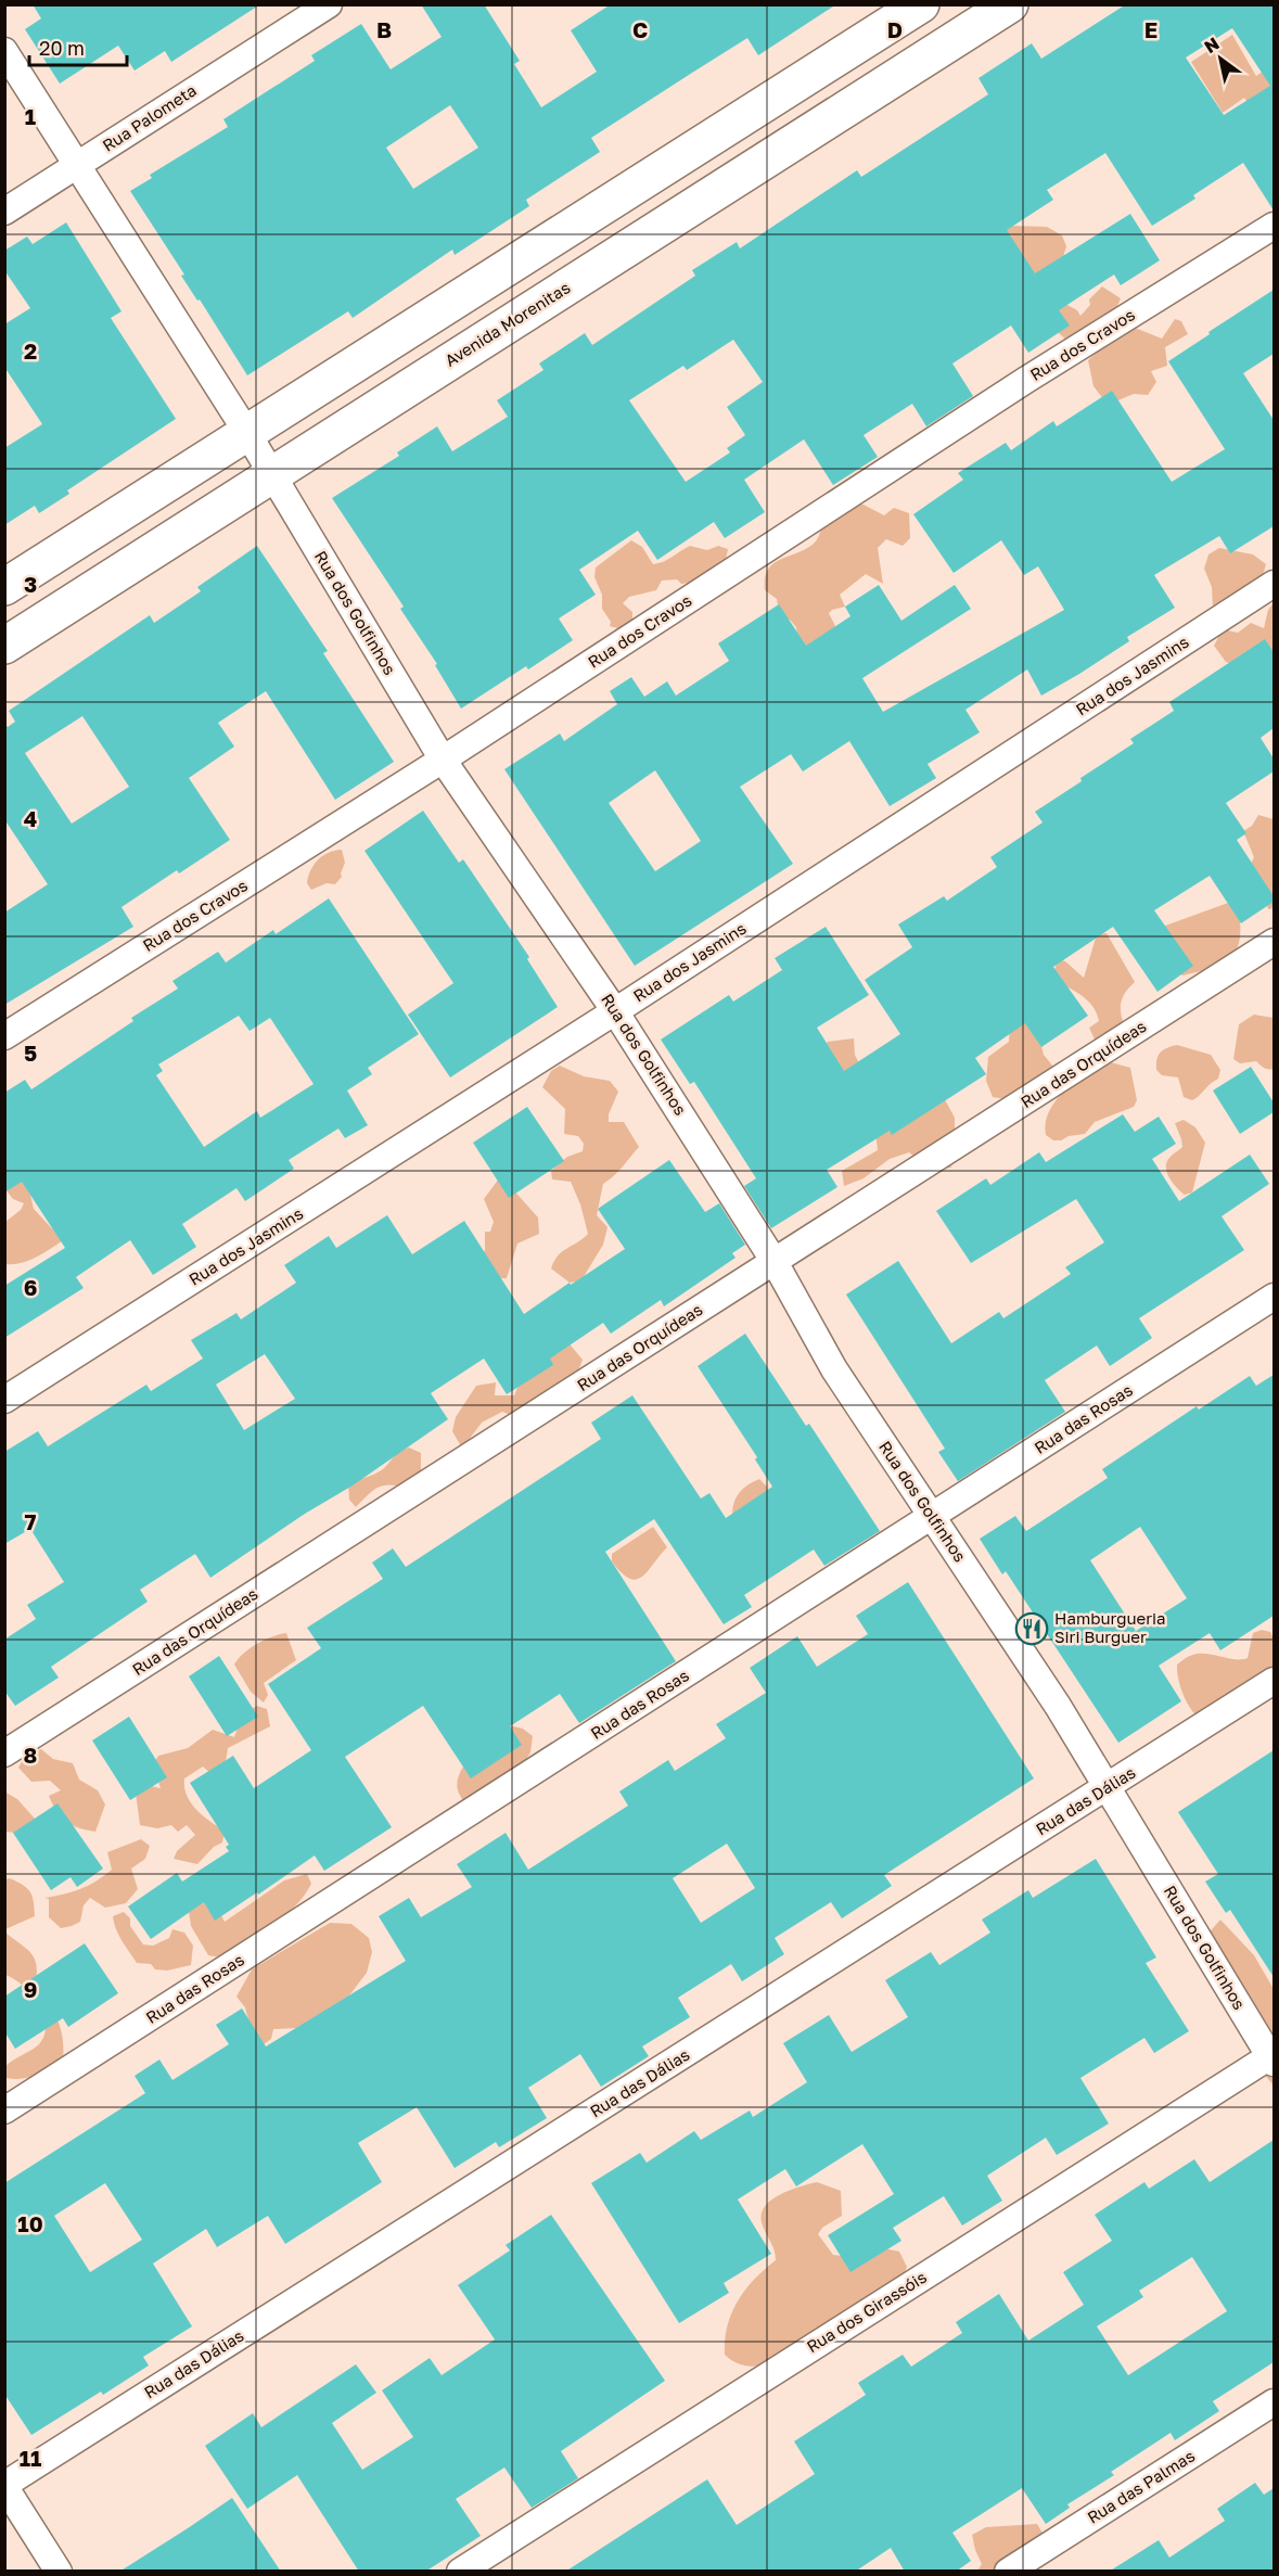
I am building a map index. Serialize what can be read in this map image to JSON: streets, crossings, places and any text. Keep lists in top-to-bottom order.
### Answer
{
  "streets": {
    "main road": ["Avenida Morenitas"],
    "street": [
      "Rua Palometa",
      "Rua dos Cravos",
      "Rua dos Golfinhos",
      "Rua dos Jasmins",
      "Rua das Orquídeas",
      "Rua das Rosas",
      "Rua das Dálias",
      "Rua dos Girassóis",
      "Rua das Palmas"
    ]
  },
  "crossings": [
    ["Rua Palometa", "Rua dos Golfinhos"],
    ["Avenida Morenitas", "Rua dos Golfinhos"],
    ["Rua dos Cravos", "Rua dos Golfinhos"],
    ["Rua dos Golfinhos", "Rua dos Jasmins"],
    ["Rua dos Golfinhos", "Rua das Orquídeas"],
    ["Rua dos Golfinhos", "Rua das Rosas"],
    ["Rua dos Golfinhos", "Rua das Dálias"],
    ["Rua dos Golfinhos", "Rua dos Girassóis"]
  ],
  "places": {
    "restaurant": ["Hamburgueria Siri Burguer"]
  },
  "scale_bar": "20 m",
  "north": "top left",
  "grid": {
    "columns": [
      "B",
      "C",
      "D",
      "E"
    ],
    "rows": [
      "1",
      "2",
      "3",
      "4",
      "5",
      "6",
      "7",
      "8",
      "9",
      "10",
      "11"
    ]
  }
}
